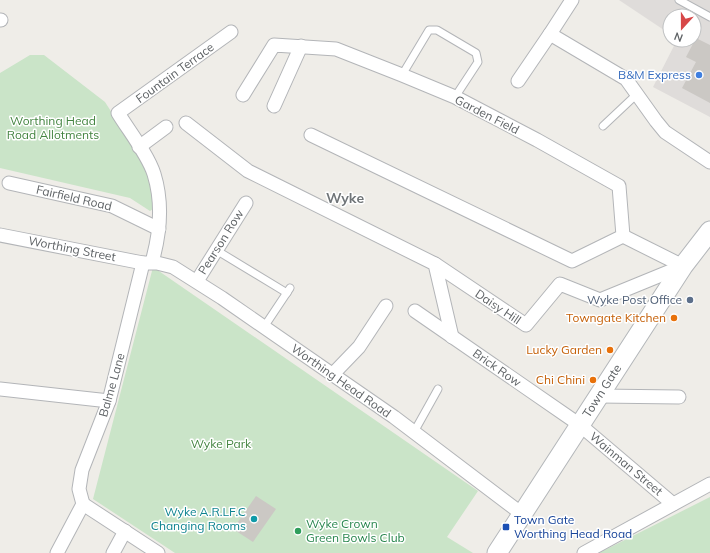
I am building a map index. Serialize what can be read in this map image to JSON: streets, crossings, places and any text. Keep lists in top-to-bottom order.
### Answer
{
  "streets": {
    "main road": ["Town Gate"],
    "street": [
      "Fountain Terrace",
      "Garden Field",
      "Fairfield Road",
      "Pearson Row",
      "Worthing Street",
      "Daisy Hill",
      "Brick Row",
      "Worthing Head Road",
      "Balme Lane",
      "Wainman Street"
    ]
  },
  "crossings": [
    ["Pearson Row", "Worthing Head Road"],
    ["Worthing Street", "Worthing Head Road"],
    ["Worthing Street", "Balme Lane"],
    ["Daisy Hill", "Town Gate"],
    ["Brick Row", "Town Gate"],
    ["Brick Row", "Wainman Street"],
    ["Worthing Head Road", "Balme Lane"],
    ["Worthing Head Road", "Town Gate"],
    ["Town Gate", "Wainman Street"]
  ],
  "districts": ["Wyke"],
  "parks": ["Worthing Head Road Allotments", "Wyke Park"],
  "places": {
    "other": [
      "B&M Express",
      "Wyke Post Office",
      "Towngate Kitchen",
      "Lucky Garden",
      "Chi Chini",
      "Wyke A.R.LF.C Changing Rooms",
      "Wyke Crown Green Bowls Club"
    ],
    "transit": ["Town Gate Worthing Head Road"]
  },
  "north": "bottom"
}
